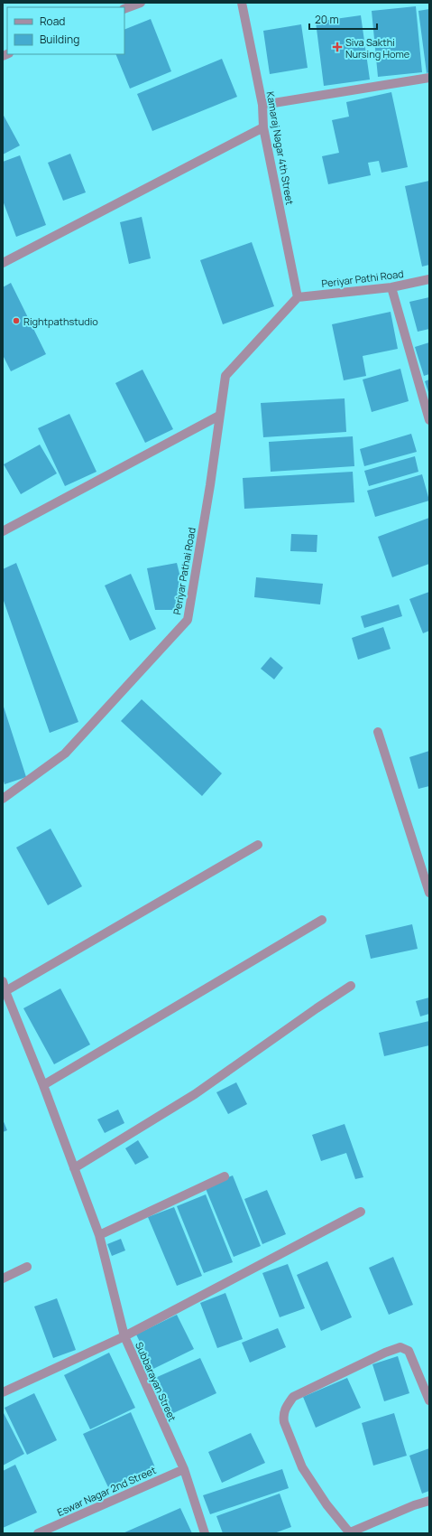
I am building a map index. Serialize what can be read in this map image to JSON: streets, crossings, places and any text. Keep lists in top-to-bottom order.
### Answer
{
  "streets": {
    "street": [
      "Kamaraj Nagar 4th Street",
      "Periyar Pathi Road",
      "Periyar Pathai Road",
      "Subbarayan Street",
      "Eswar Nagar 2nd Street"
    ]
  },
  "crossings": [
    ["Kamaraj Nagar 4th Street", "Periyar Pathi Road"],
    ["Kamaraj Nagar 4th Street", "Periyar Pathai Road"],
    ["Periyar Pathi Road", "Periyar Pathai Road"],
    ["Subbarayan Street", "Eswar Nagar 2nd Street"]
  ],
  "places": {
    "health": ["Siva Sakthi Nursing Home"],
    "other": ["Rightpathstudio"]
  },
  "legend": ["Road", "Building"],
  "scale_bar": "20 m"
}
